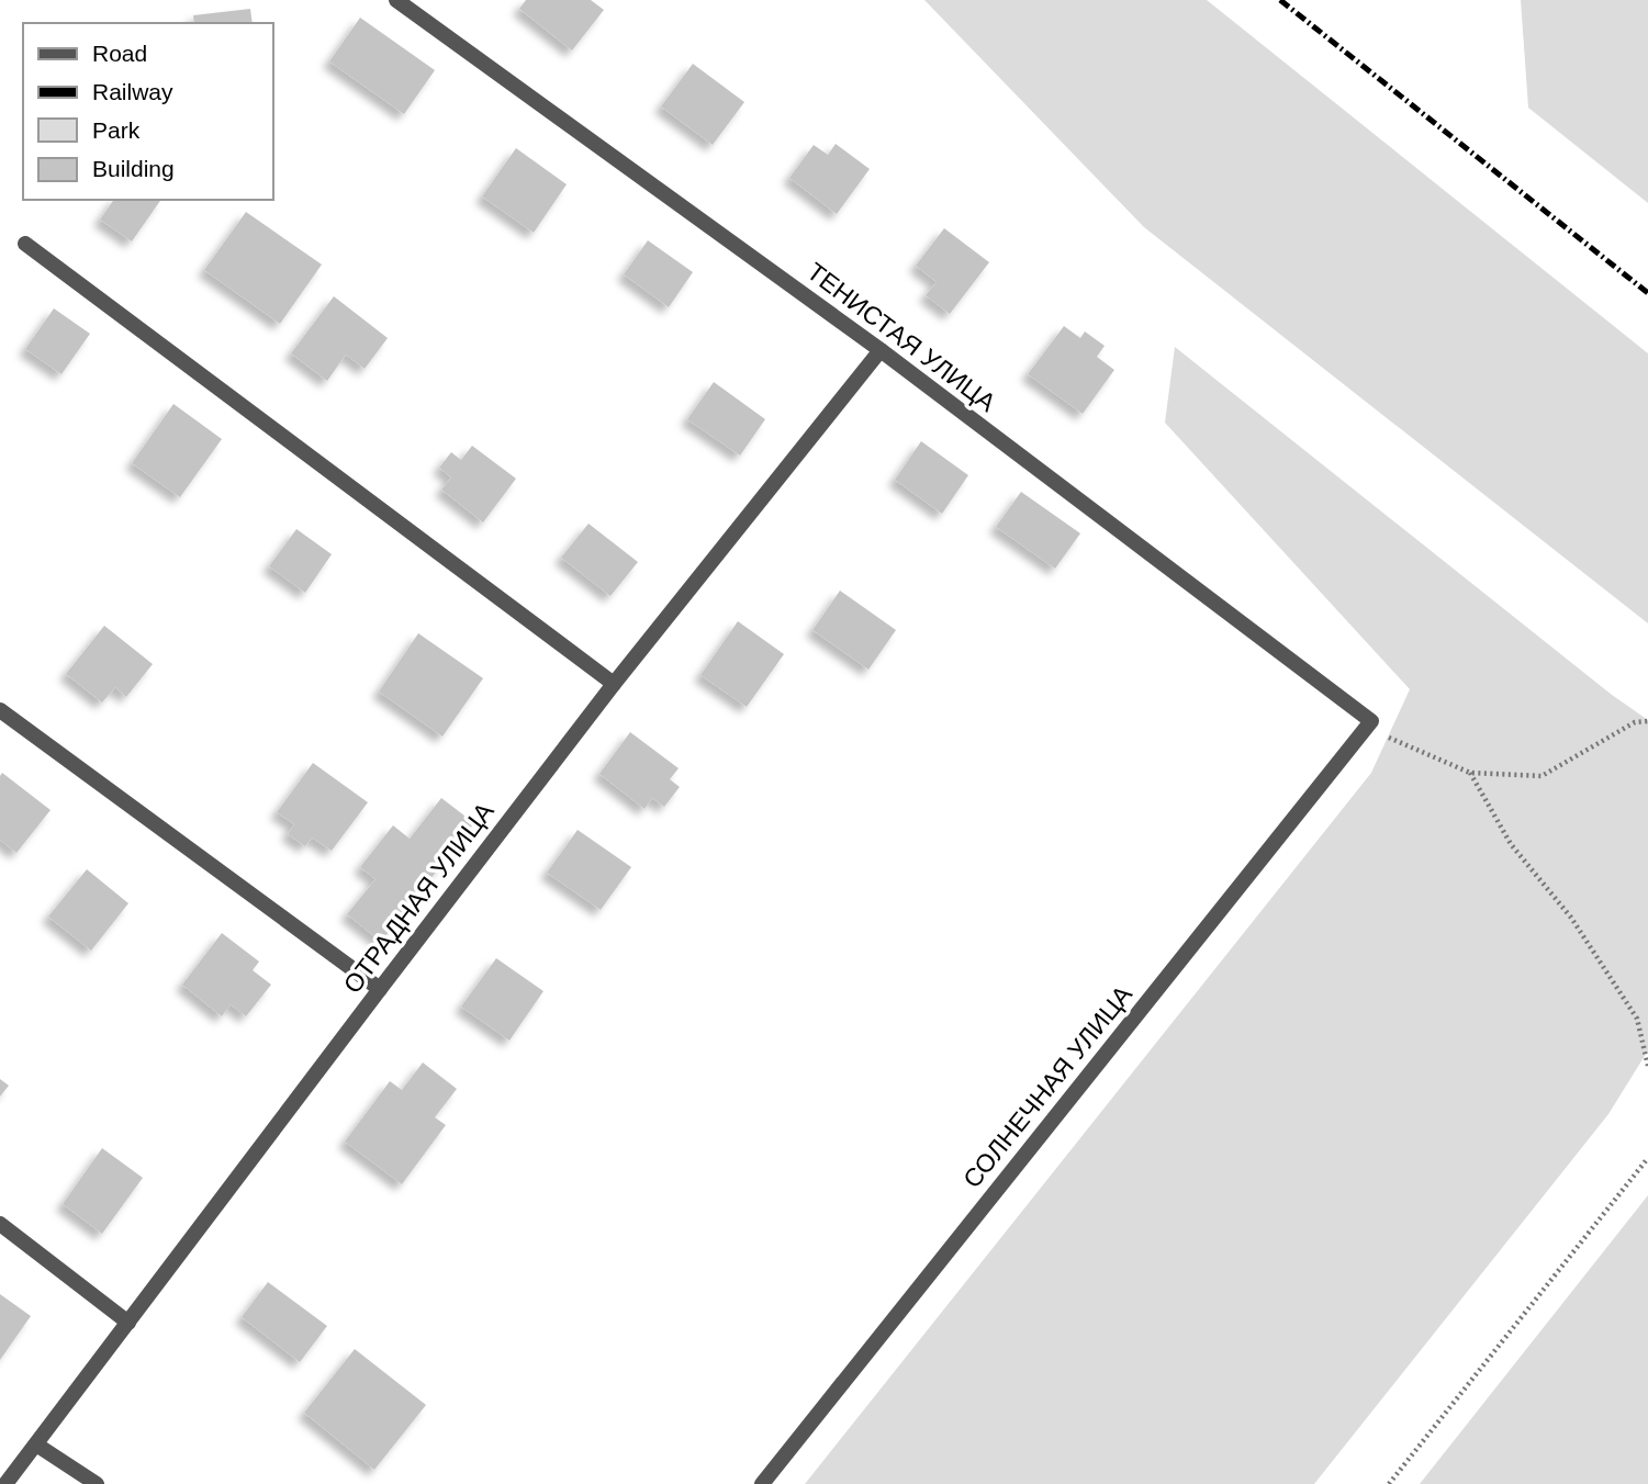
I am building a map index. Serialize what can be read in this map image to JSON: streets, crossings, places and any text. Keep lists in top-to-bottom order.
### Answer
{
  "streets": {
    "street": ["ТЕНИСТАЯ УЛИЦА", "ОТРАДНАЯ УЛИЦА", "СОЛНЕЧНАЯ УЛИЦА"]
  },
  "crossings": [
    ["ТЕНИСТАЯ УЛИЦА", "ОТРАДНАЯ УЛИЦА"],
    ["ТЕНИСТАЯ УЛИЦА", "СОЛНЕЧНАЯ УЛИЦА"]
  ],
  "legend": [
    "Road",
    "Railway",
    "Park",
    "Building"
  ]
}
